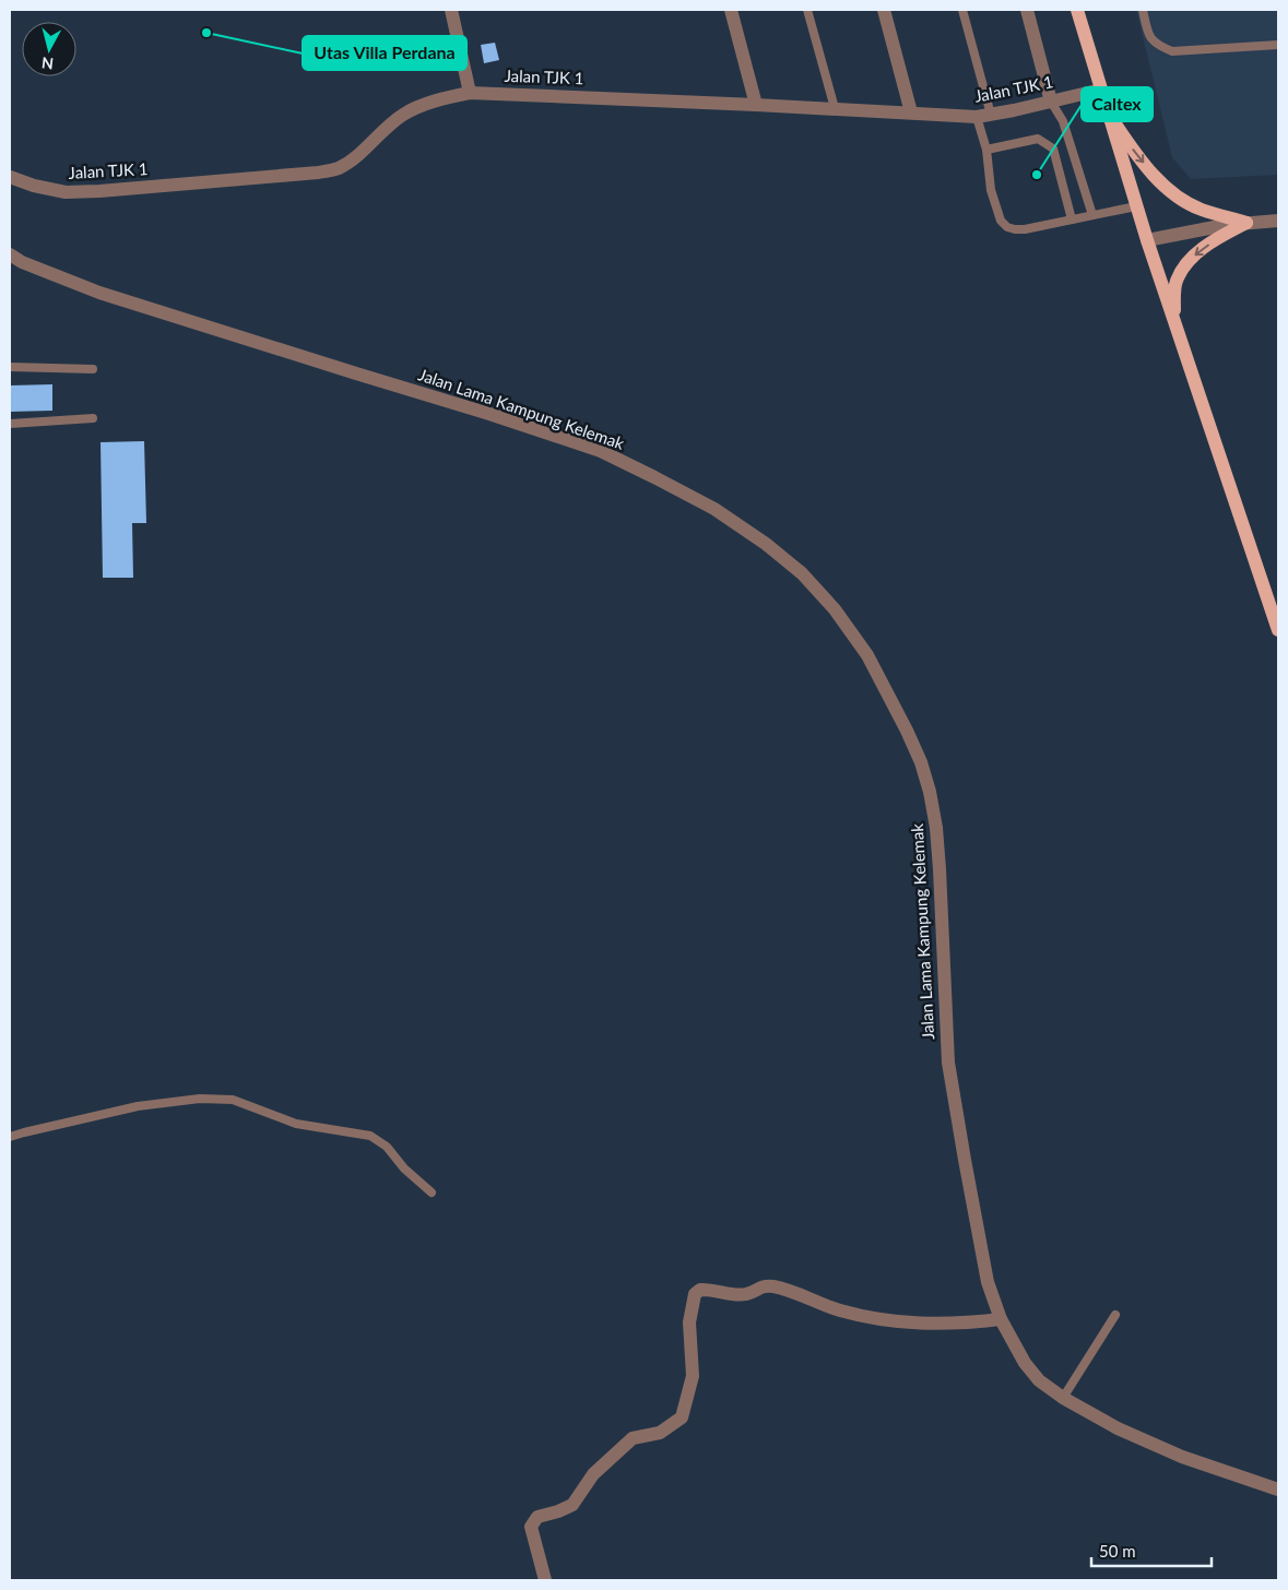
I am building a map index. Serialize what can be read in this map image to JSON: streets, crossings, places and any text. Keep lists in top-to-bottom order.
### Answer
{
  "streets": {
    "street": ["Jalan TJK 1", "Jalan Lama Kampung Kelemak"]
  },
  "places": ["Utas Villa Perdana", "Caltex"],
  "scale_bar": "50 m",
  "north": "bottom"
}
